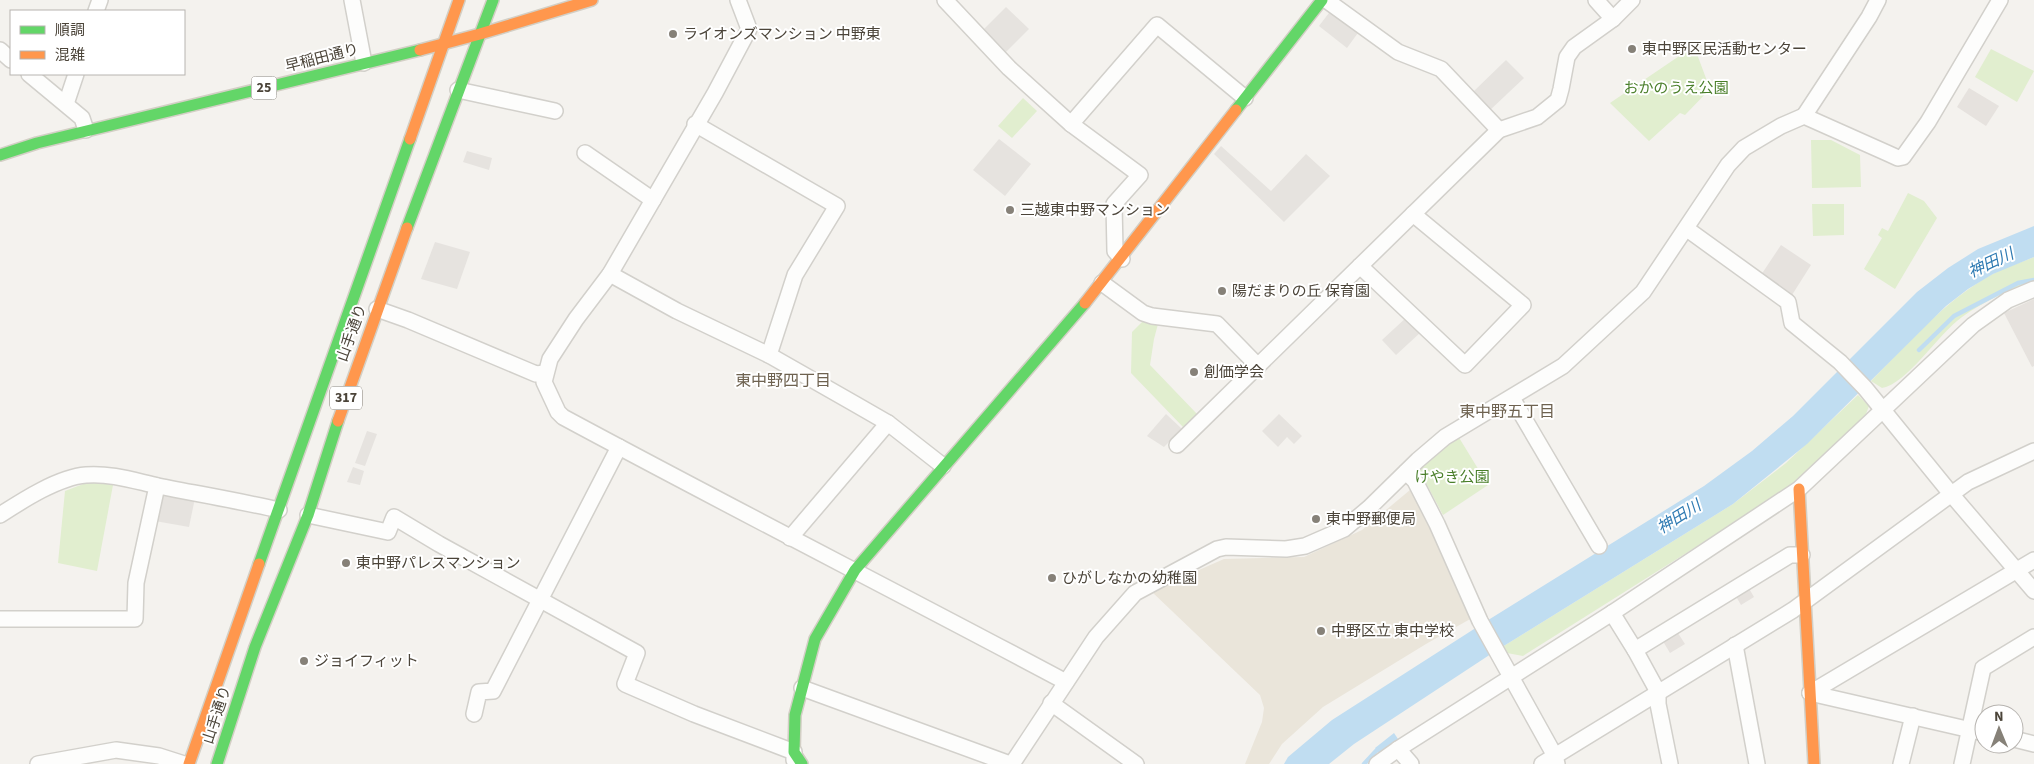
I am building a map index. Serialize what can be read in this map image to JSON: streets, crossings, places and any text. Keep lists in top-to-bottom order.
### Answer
{
  "streets": {
    "main road": [
      "早稲田通り",
      "25",
      "山手通り",
      "317"
    ]
  },
  "crossings": [
    ["早稲田通り", "山手通り"]
  ],
  "districts": ["東中野四丁目", "東中野五丁目"],
  "water": ["神田川"],
  "parks": ["おかのうえ公園", "けやき公園"],
  "places": [
    "ライオンズマンション 中野東",
    "東中野区民活動センター",
    "三越東中野マンション",
    "陽だまりの丘 保育園",
    "創価学会",
    "東中野郵便局",
    "東中野パレスマンション",
    "ひがしなかの幼稚園",
    "中野区立 東中学校",
    "ジョイフィット"
  ],
  "legend": ["順調", "混雑"],
  "north": "top"
}
